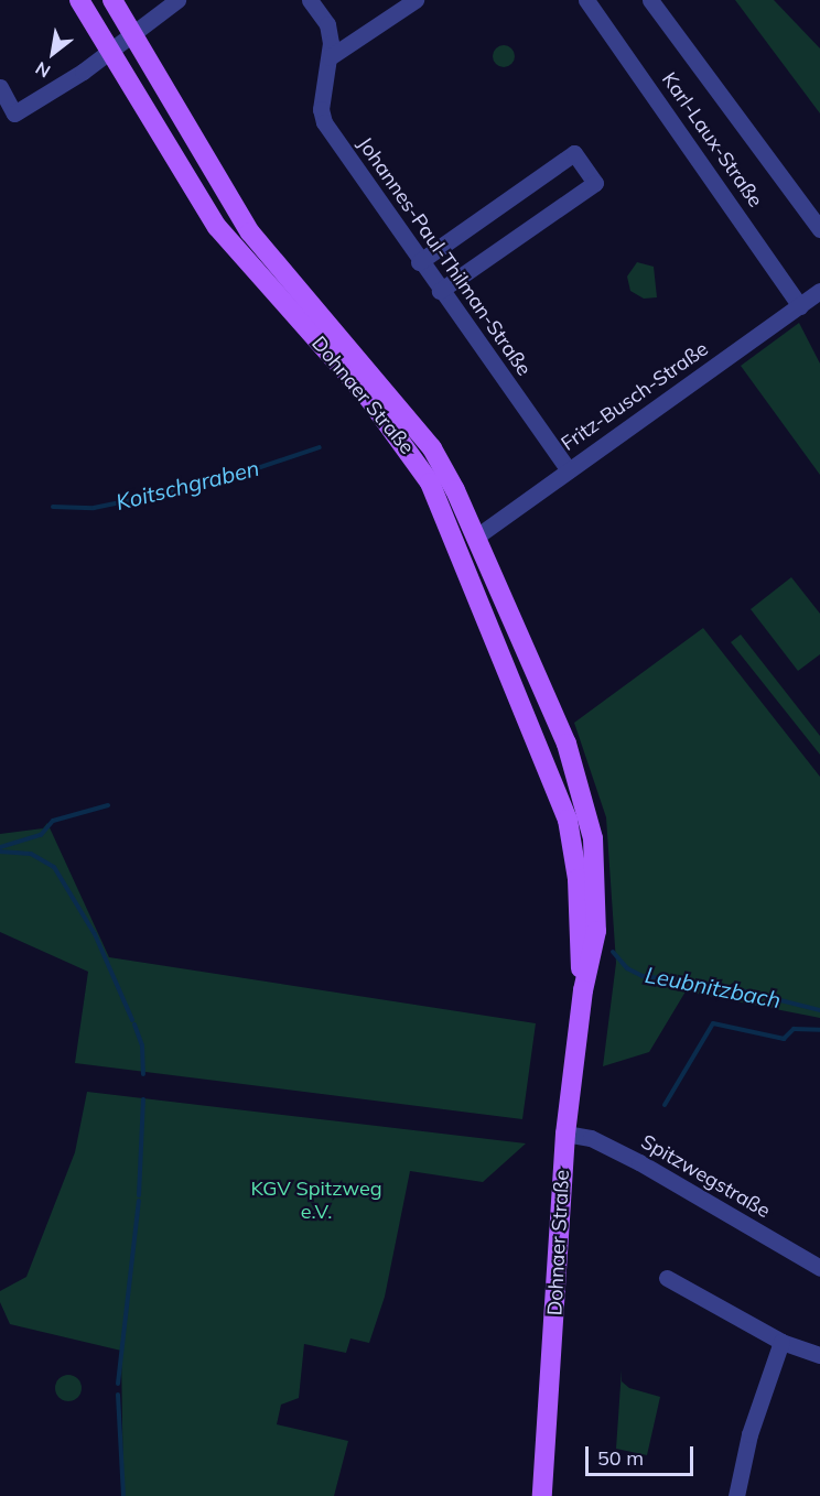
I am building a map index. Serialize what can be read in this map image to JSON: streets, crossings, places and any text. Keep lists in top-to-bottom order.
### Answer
{
  "streets": {
    "main road": ["Dohnaer Straße"],
    "street": [
      "Karl-Laux-Straße",
      "Johannes-Paul-Thilman-Straße",
      "Fritz-Busch-Straße",
      "Spitzwegstraße"
    ]
  },
  "crossings": [
    ["Karl-Laux-Straße", "Fritz-Busch-Straße"],
    ["Johannes-Paul-Thilman-Straße", "Fritz-Busch-Straße"],
    ["Dohnaer Straße", "Fritz-Busch-Straße"],
    ["Dohnaer Straße", "Spitzwegstraße"]
  ],
  "water": ["Koitschgraben", "Leubnitzbach"],
  "parks": ["KGV Spitzweg e.V."],
  "scale_bar": "50 m",
  "north": "bottom left"
}
